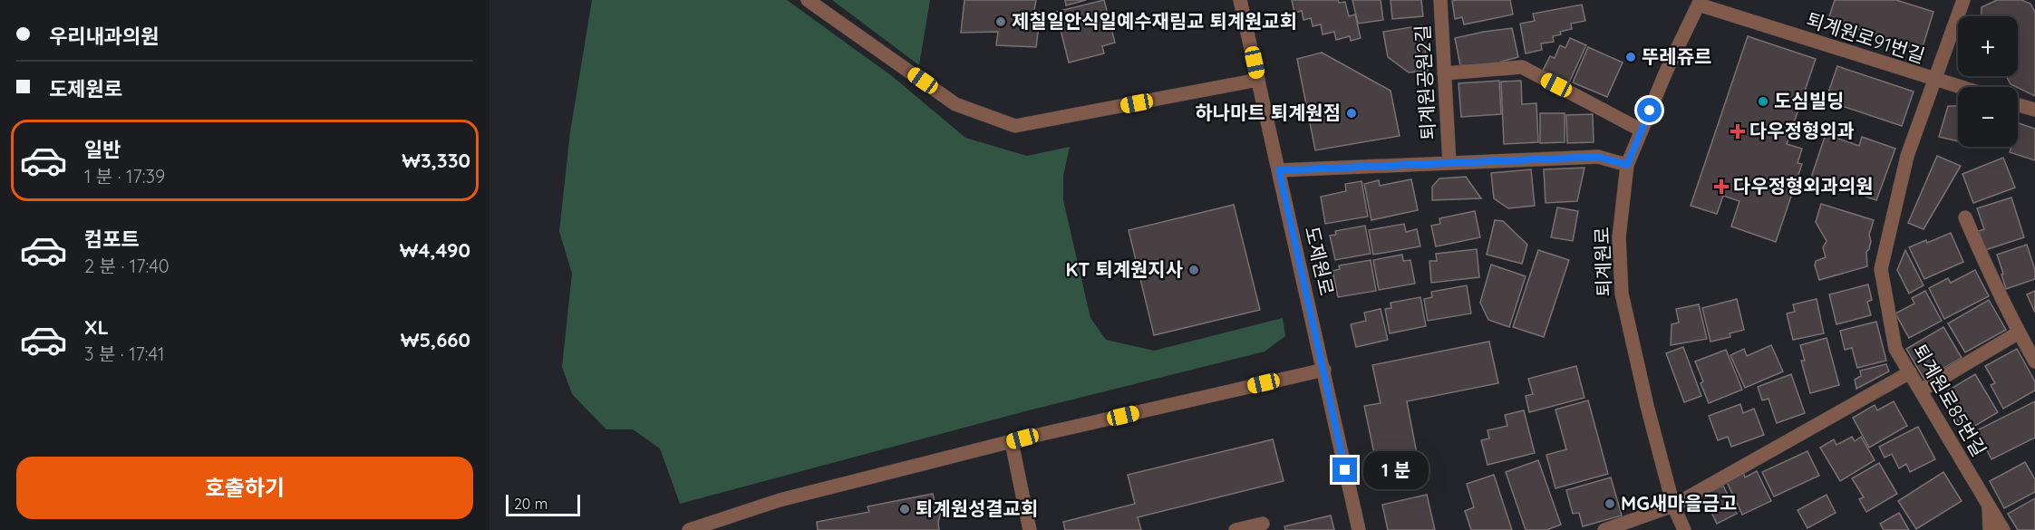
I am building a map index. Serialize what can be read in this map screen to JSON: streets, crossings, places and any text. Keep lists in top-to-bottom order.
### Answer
{
  "streets": {
    "street": [
      "퇴계원로91번길",
      "퇴계원공원2길",
      "도제원로",
      "퇴계원로",
      "퇴계원로85번길"
    ]
  },
  "crossings": [
    ["퇴계원로91번길", "퇴계원로"],
    ["퇴계원로91번길", "퇴계원로85번길"]
  ],
  "places": {
    "other": [
      "제칠일안식일예수재림교 퇴계원교회",
      "뚜레쥬르",
      "도심빌딩",
      "하나마트 퇴계원점",
      "KT 퇴계원지사",
      "MG새마을금고",
      "퇴계원성결교회"
    ],
    "health": ["다우정형외과", "다우정형외과의원"]
  },
  "scale_bar": "20 m",
  "page": {
    "banner": ["우리내과의원", "도제원로"],
    "map_buttons": ["+", "−"],
    "list": [
      {
        "name": "일반",
        "note": "1 분 · 17:39",
        "value": "₩3,330"
      },
      {
        "name": "컴포트",
        "note": "2 분 · 17:40",
        "value": "₩4,490"
      },
      {
        "name": "XL",
        "note": "3 분 · 17:41",
        "value": "₩5,660"
      }
    ],
    "buttons": "호출하기",
    "bubble": "1 분",
    "scale": "20 m"
  }
}
